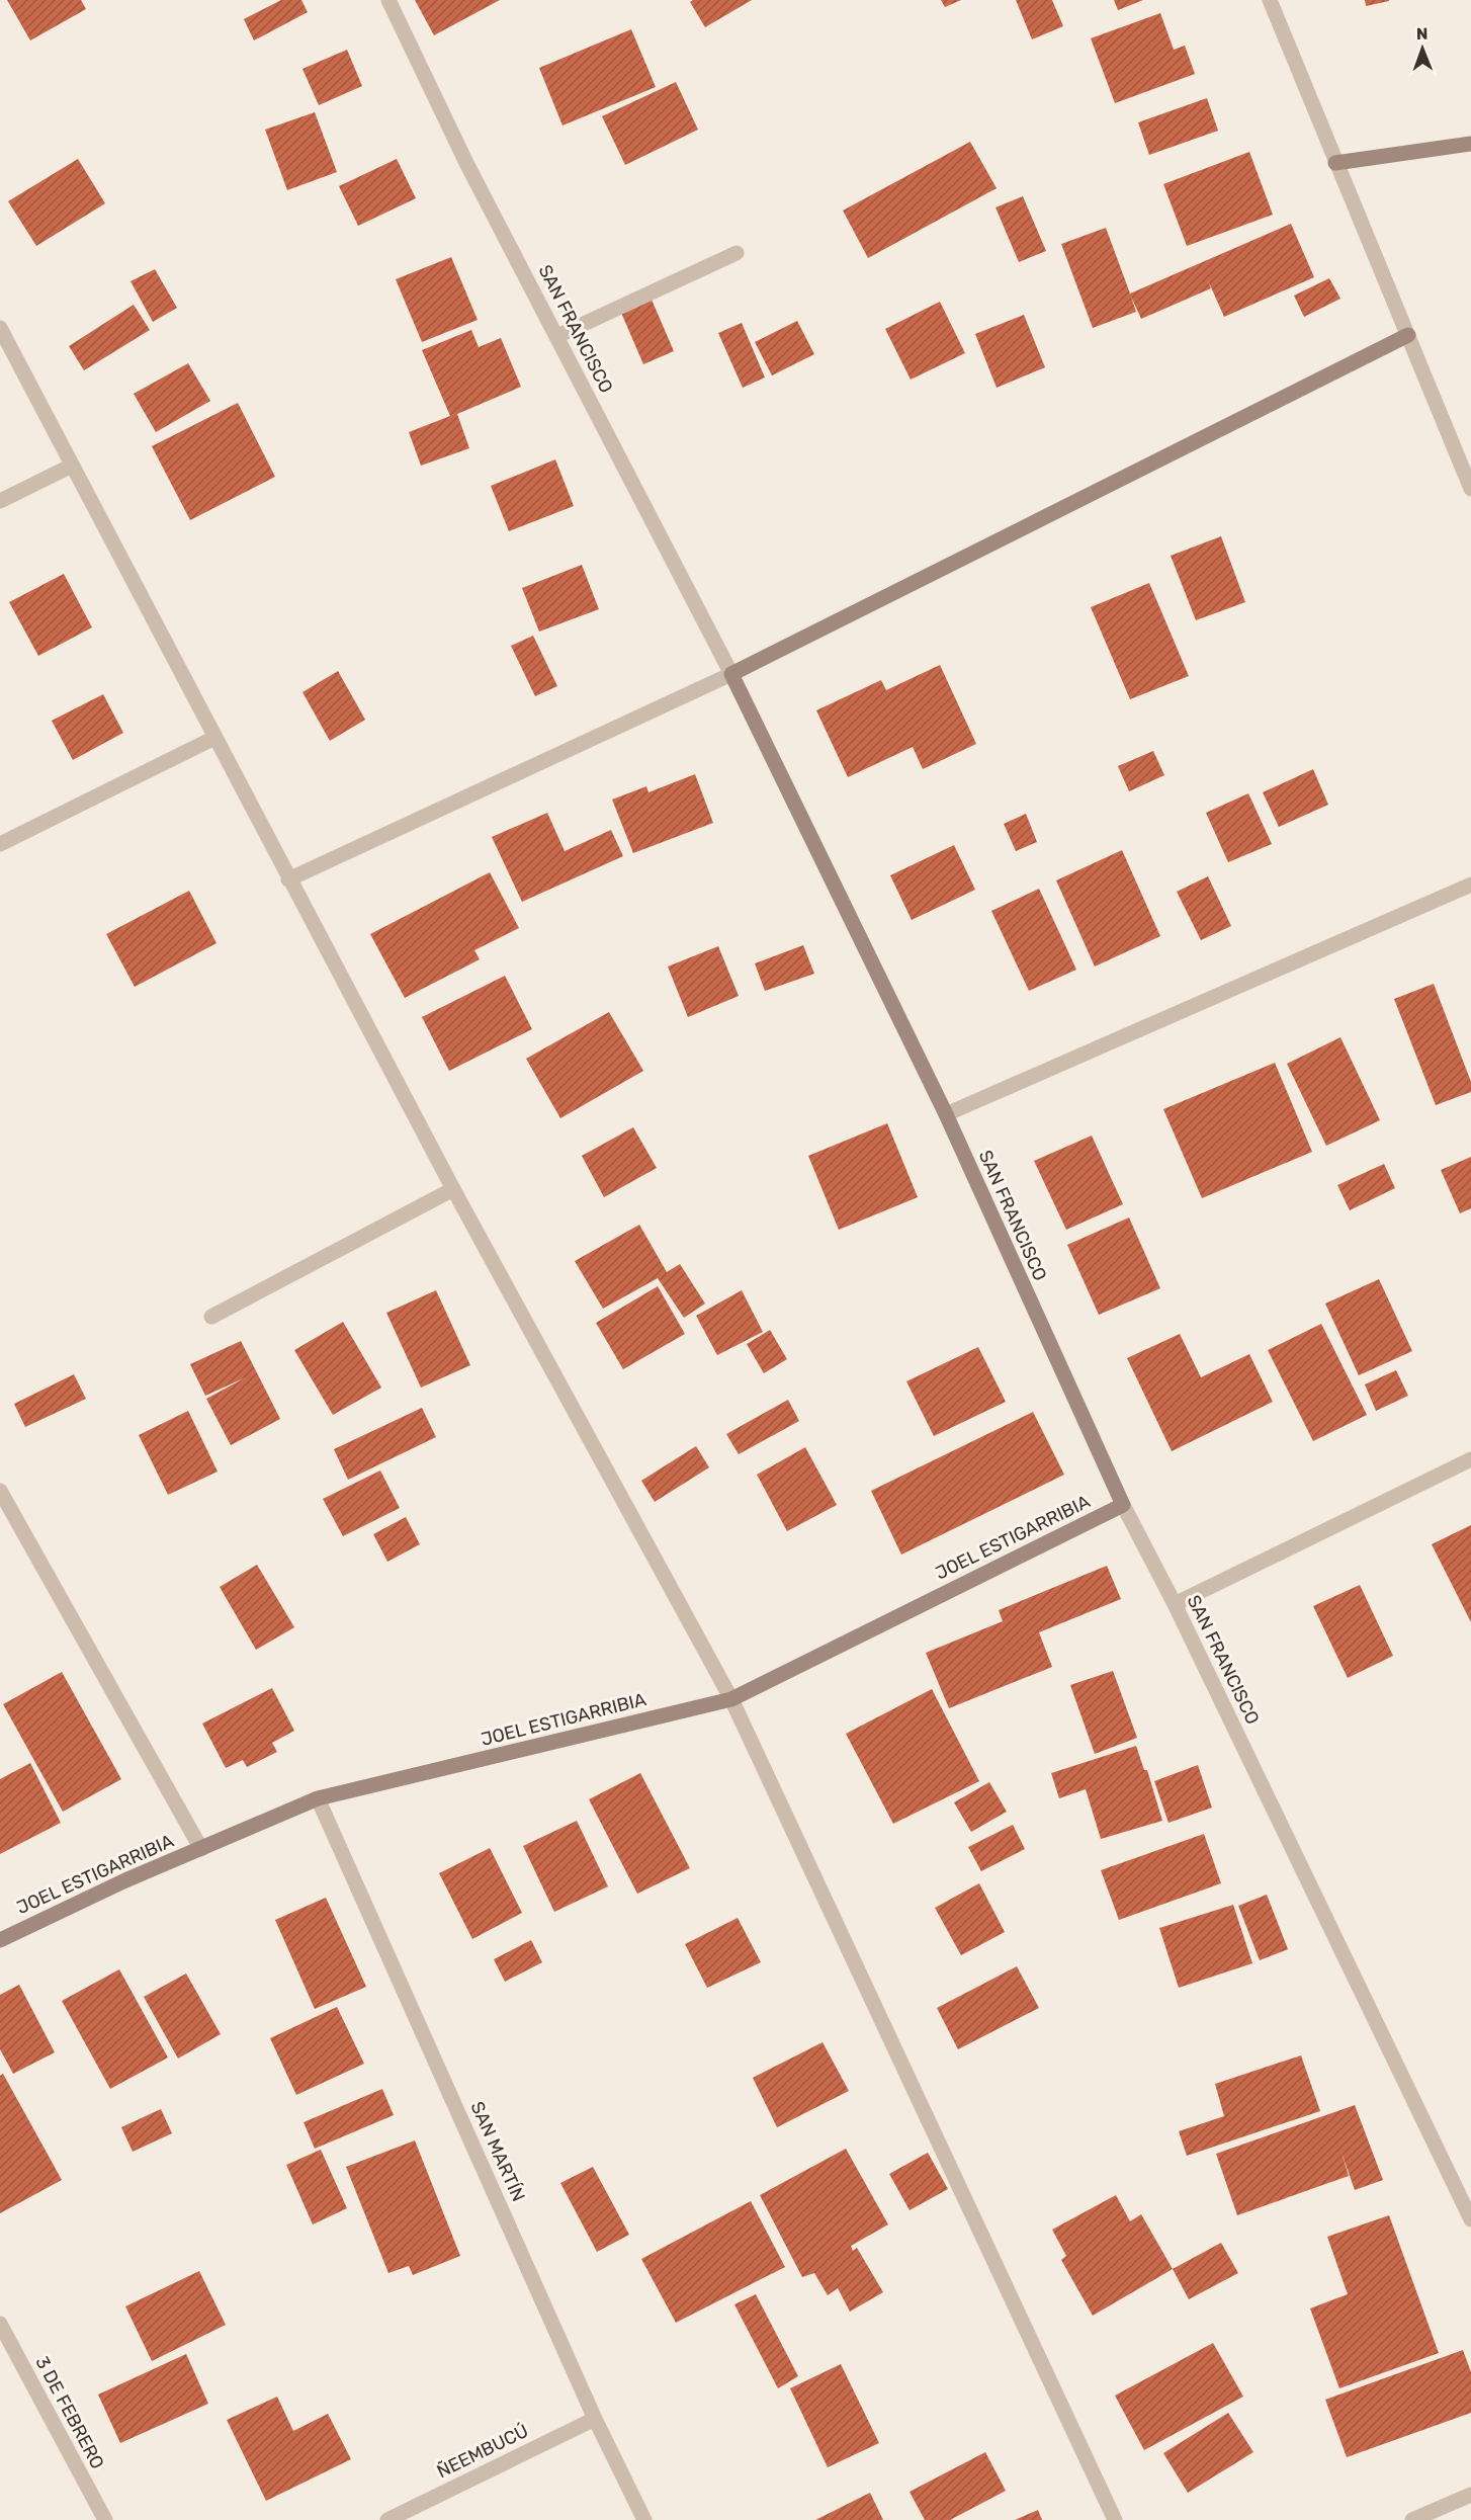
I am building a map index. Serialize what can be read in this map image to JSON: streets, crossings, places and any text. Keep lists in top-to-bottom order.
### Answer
{
  "streets": {
    "street": [
      "SAN FRANCISCO",
      "JOEL ESTIGARRIBIA",
      "SAN MARTÍN",
      "3 DE FEBRERO",
      "ÑEEMBUCÚ"
    ]
  },
  "crossings": [
    ["SAN FRANCISCO", "JOEL ESTIGARRIBIA"],
    ["JOEL ESTIGARRIBIA", "SAN MARTÍN"],
    ["SAN MARTÍN", "ÑEEMBUCÚ"]
  ],
  "north": "top"
}
